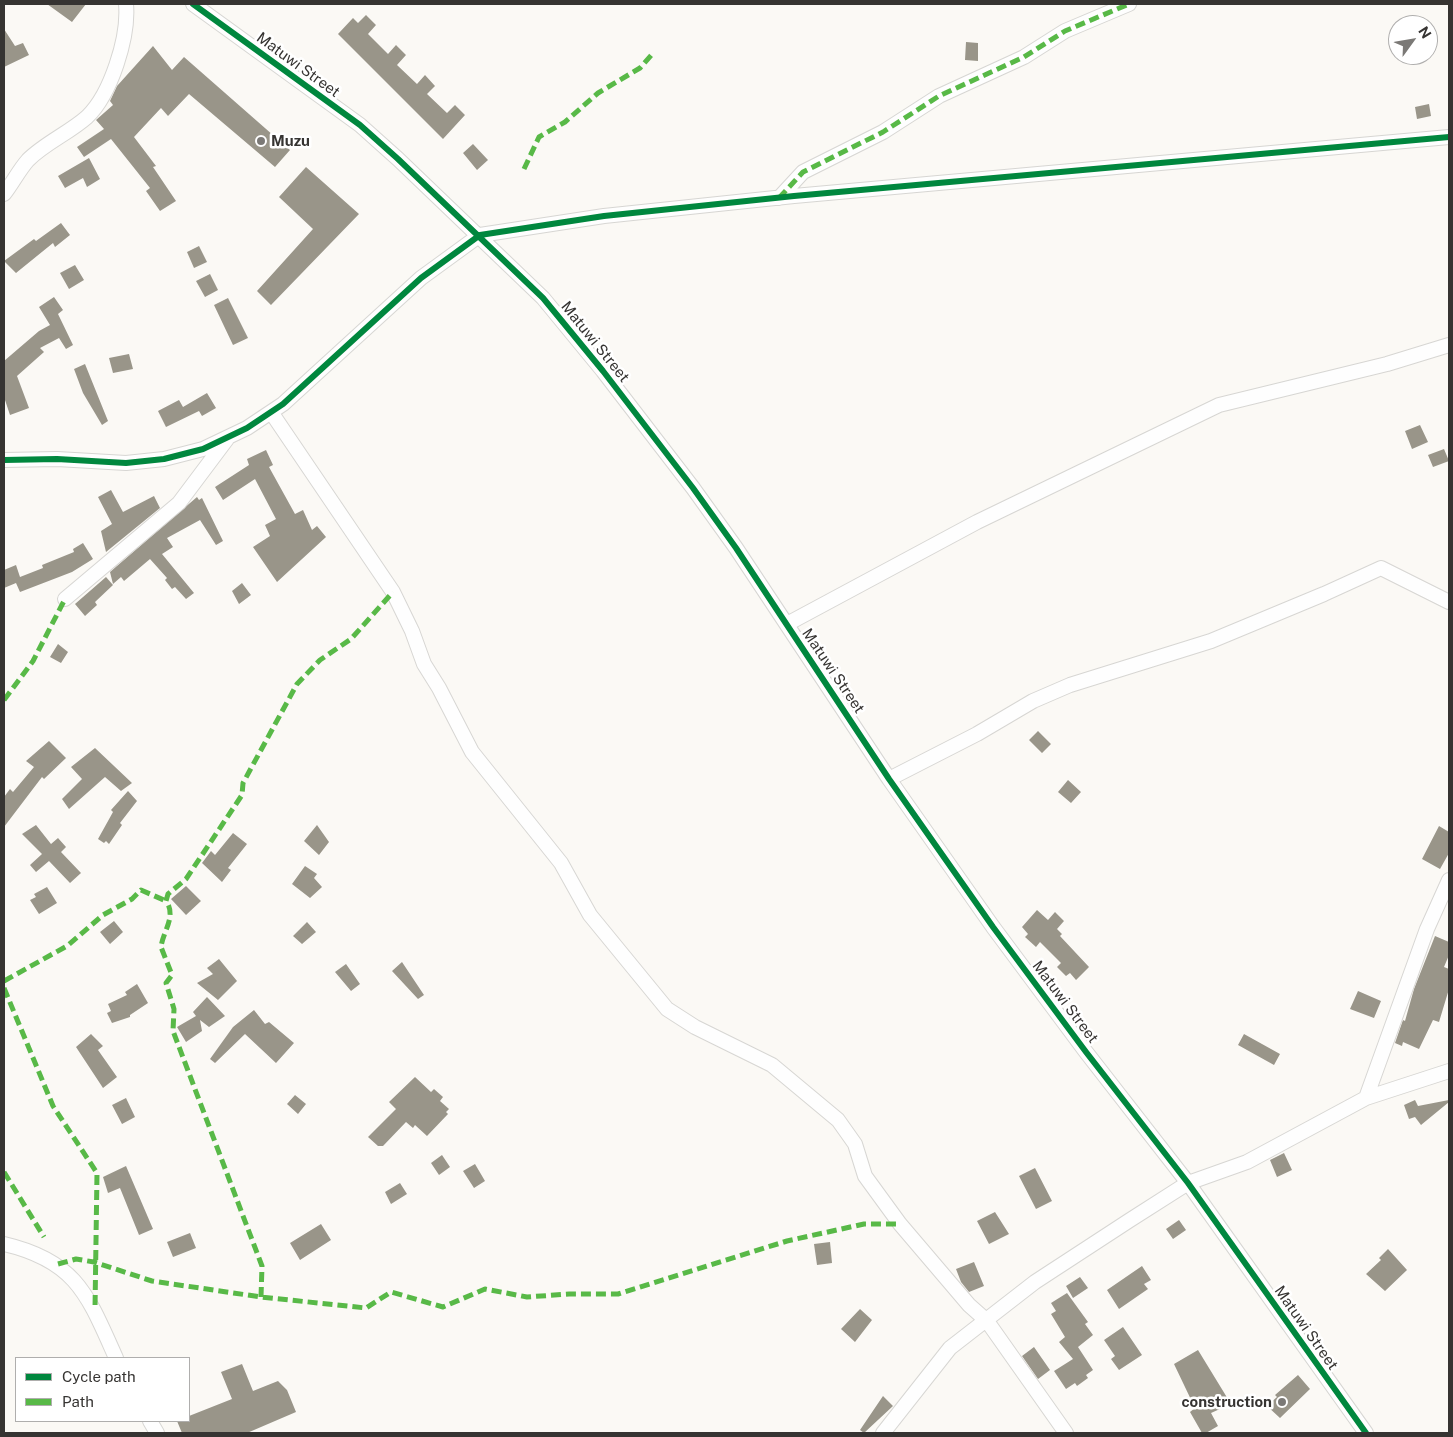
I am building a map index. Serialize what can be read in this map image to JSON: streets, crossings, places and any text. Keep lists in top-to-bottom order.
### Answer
{
  "streets": {
    "street": ["Matuwi Street"]
  },
  "places": ["Muzu", "construction"],
  "legend": ["Cycle path", "Path"],
  "north": "top right"
}
